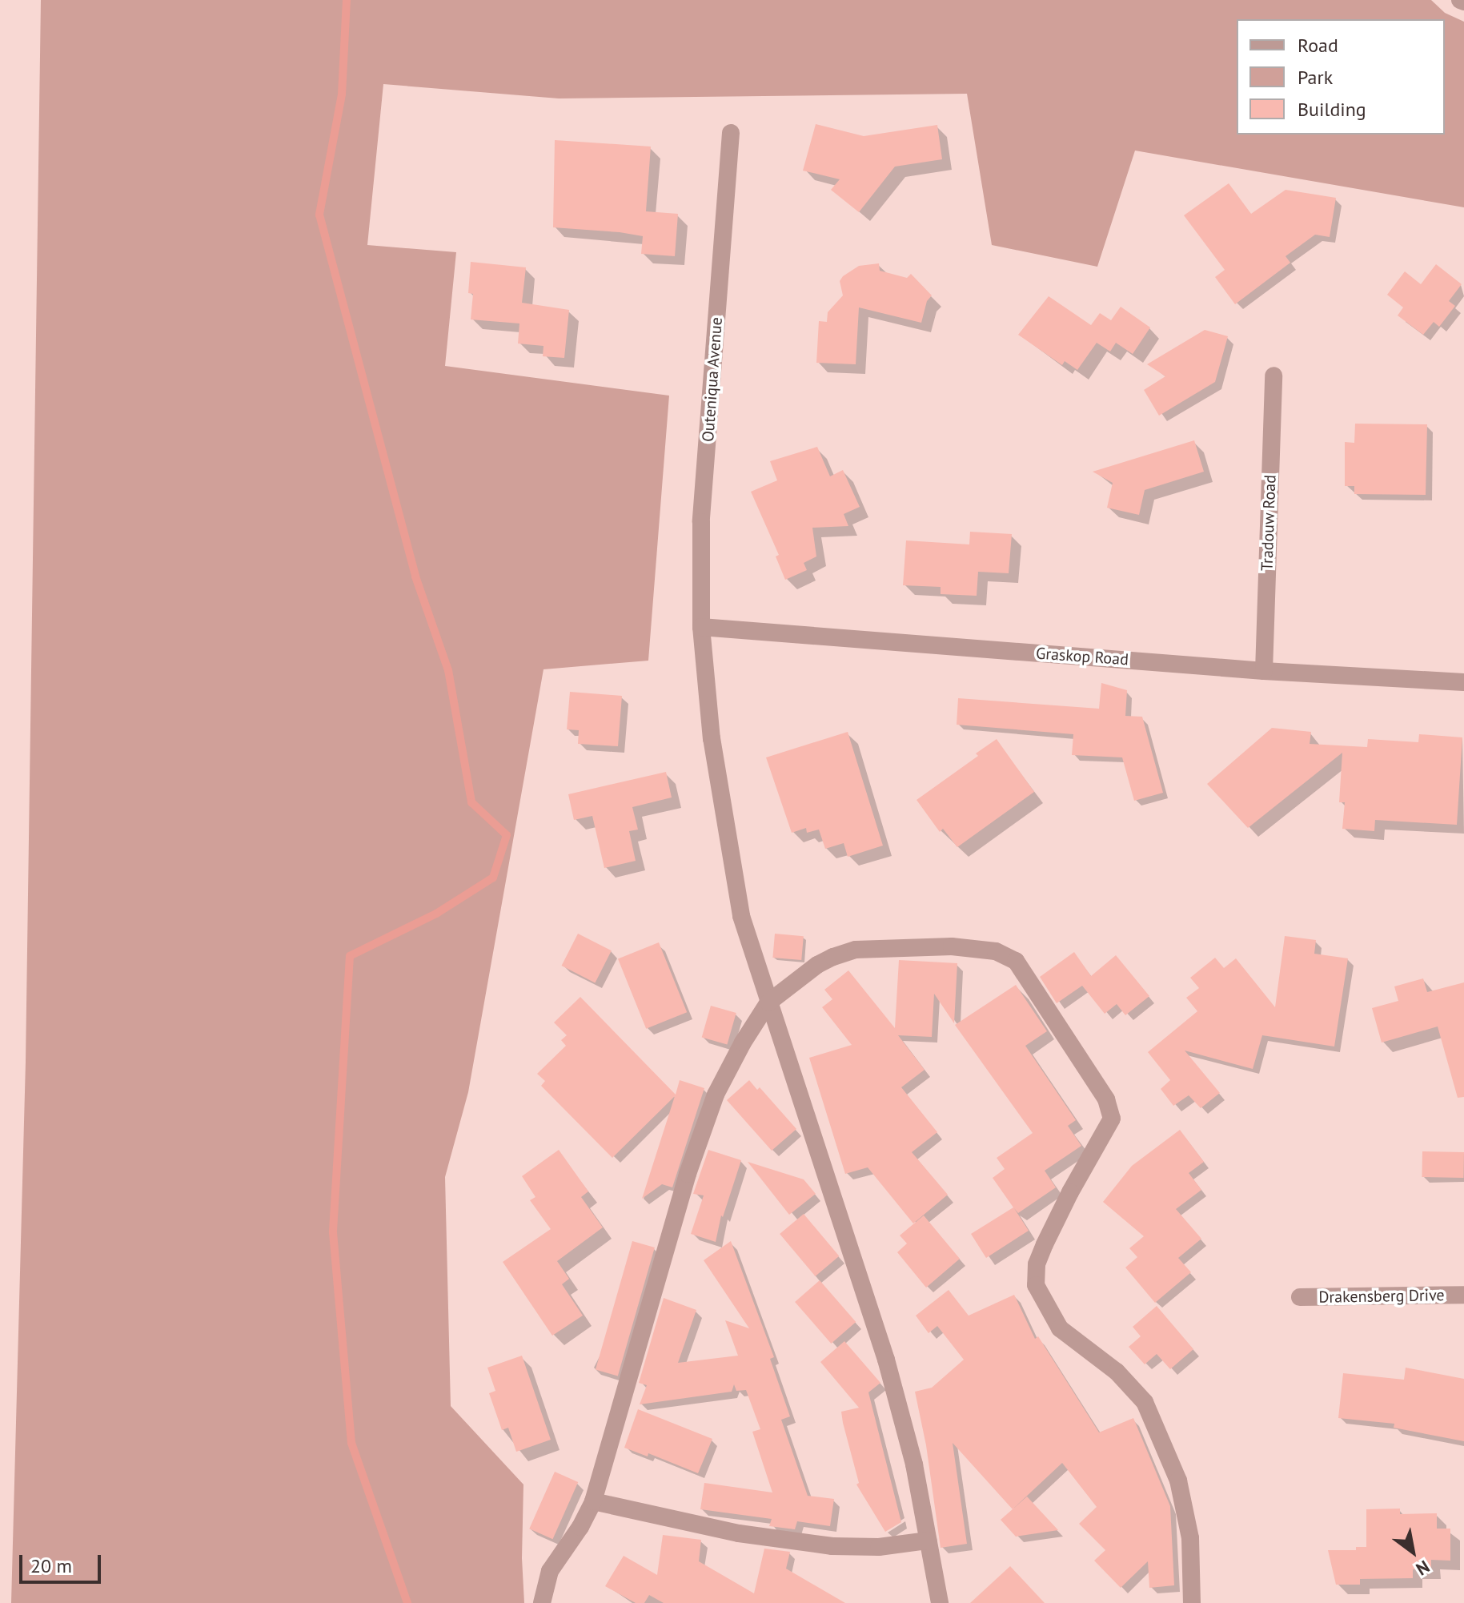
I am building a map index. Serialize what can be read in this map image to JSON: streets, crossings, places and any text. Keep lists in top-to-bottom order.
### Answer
{
  "streets": {
    "street": [
      "Outeniqua Avenue",
      "Tradouw Road",
      "Graskop Road",
      "Drakensberg Drive"
    ]
  },
  "crossings": [
    ["Outeniqua Avenue", "Graskop Road"],
    ["Tradouw Road", "Graskop Road"]
  ],
  "legend": ["Road", "Park", "Building"],
  "scale_bar": "20 m",
  "north": "bottom right"
}
